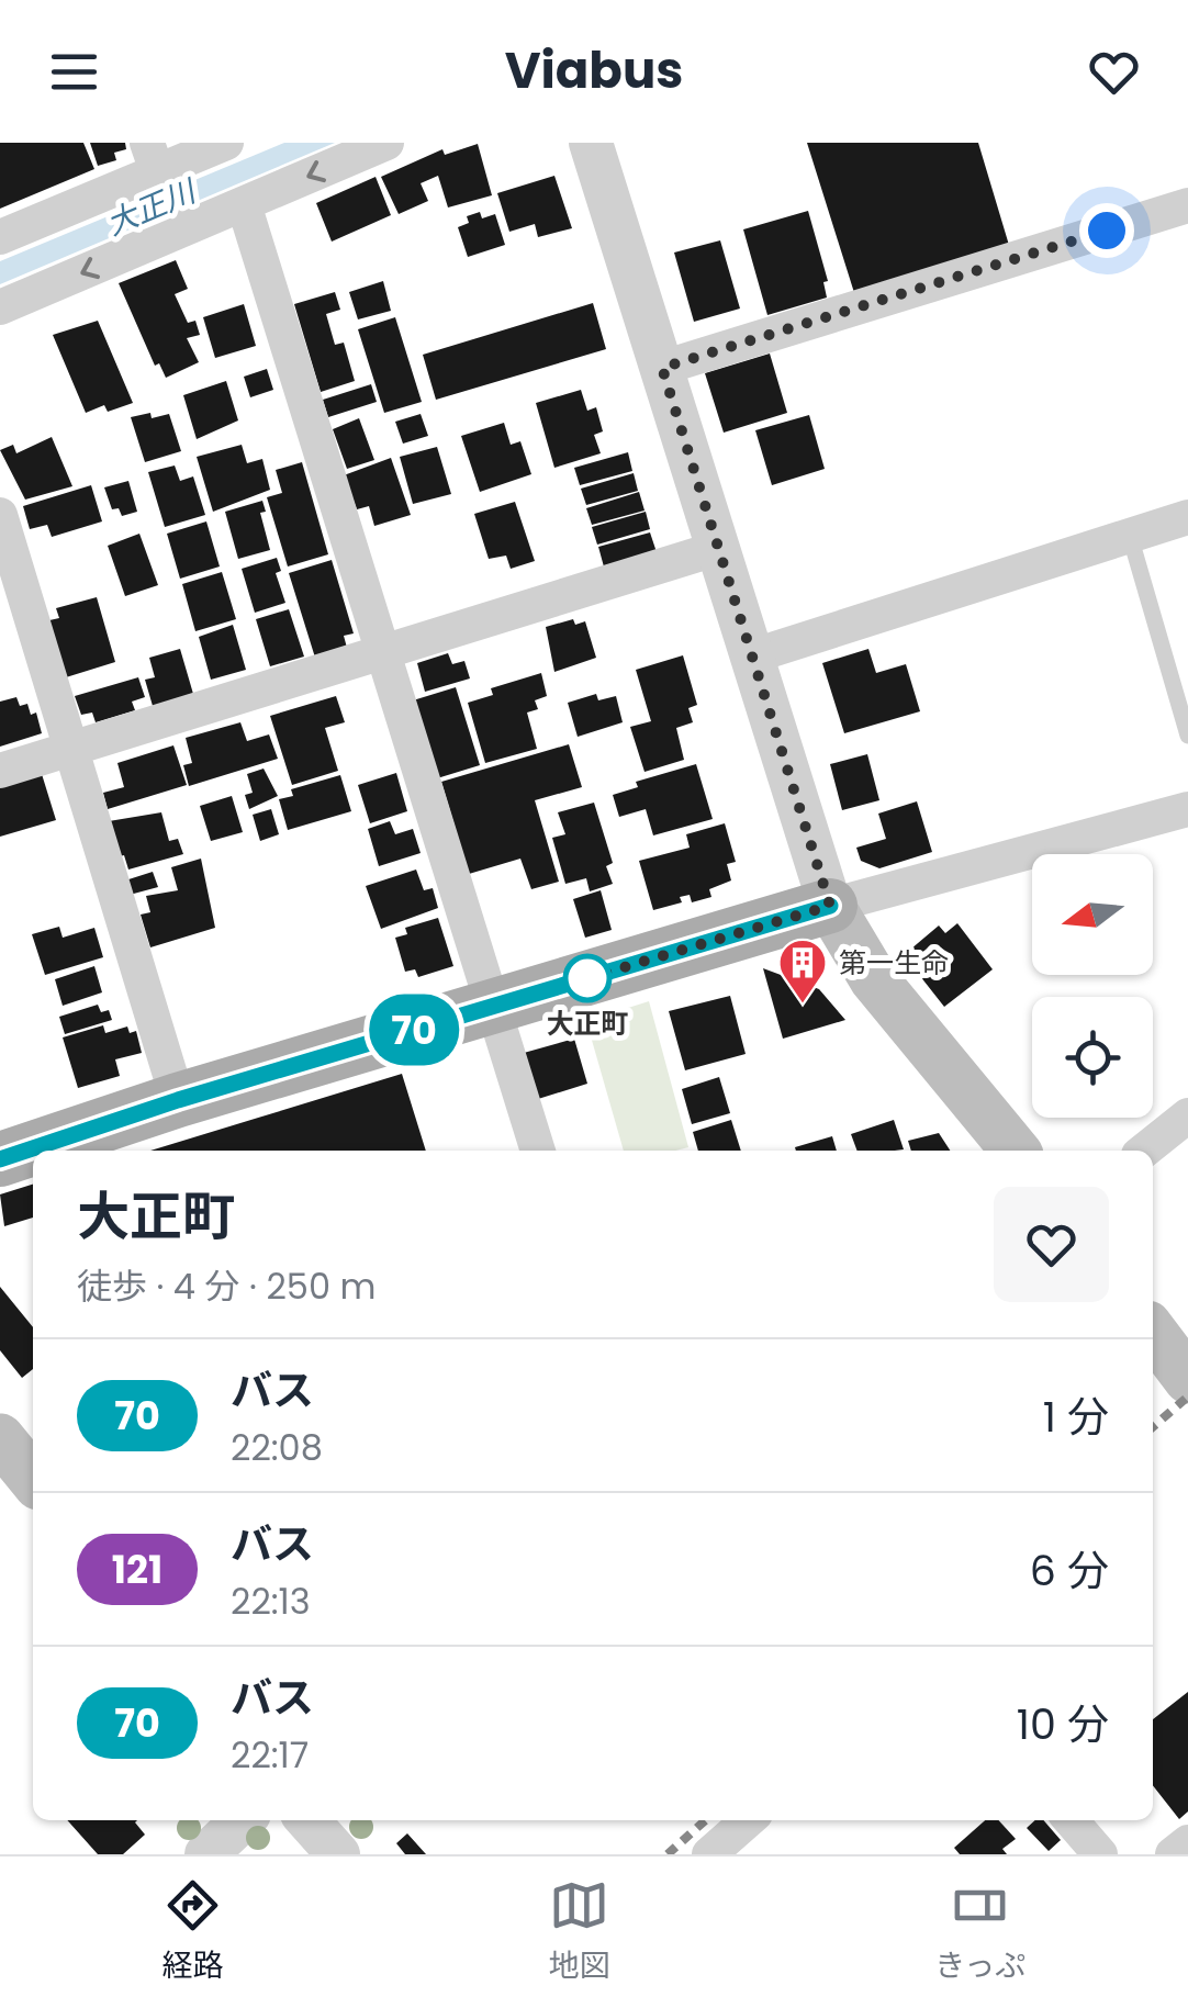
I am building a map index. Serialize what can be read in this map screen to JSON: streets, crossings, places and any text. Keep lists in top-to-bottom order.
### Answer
{
  "water": ["大正川"],
  "places": {
    "other": ["大正町"],
    "building": ["第一生命"]
  },
  "lines": ["bus line 70"],
  "north": "left",
  "page": {
    "header": "Viabus",
    "on_map": "70",
    "heading": ["大正町", "徒歩 · 4 分 · 250 m"],
    "list": [
      {
        "mark": "70",
        "name": "バス",
        "note": "22:08",
        "value": "1 分"
      },
      {
        "mark": "121",
        "name": "バス",
        "note": "22:13",
        "value": "6 分"
      },
      {
        "mark": "70",
        "name": "バス",
        "note": "22:17",
        "value": "10 分"
      }
    ],
    "tabs": ["経路", "地図", "きっぷ"]
  }
}
